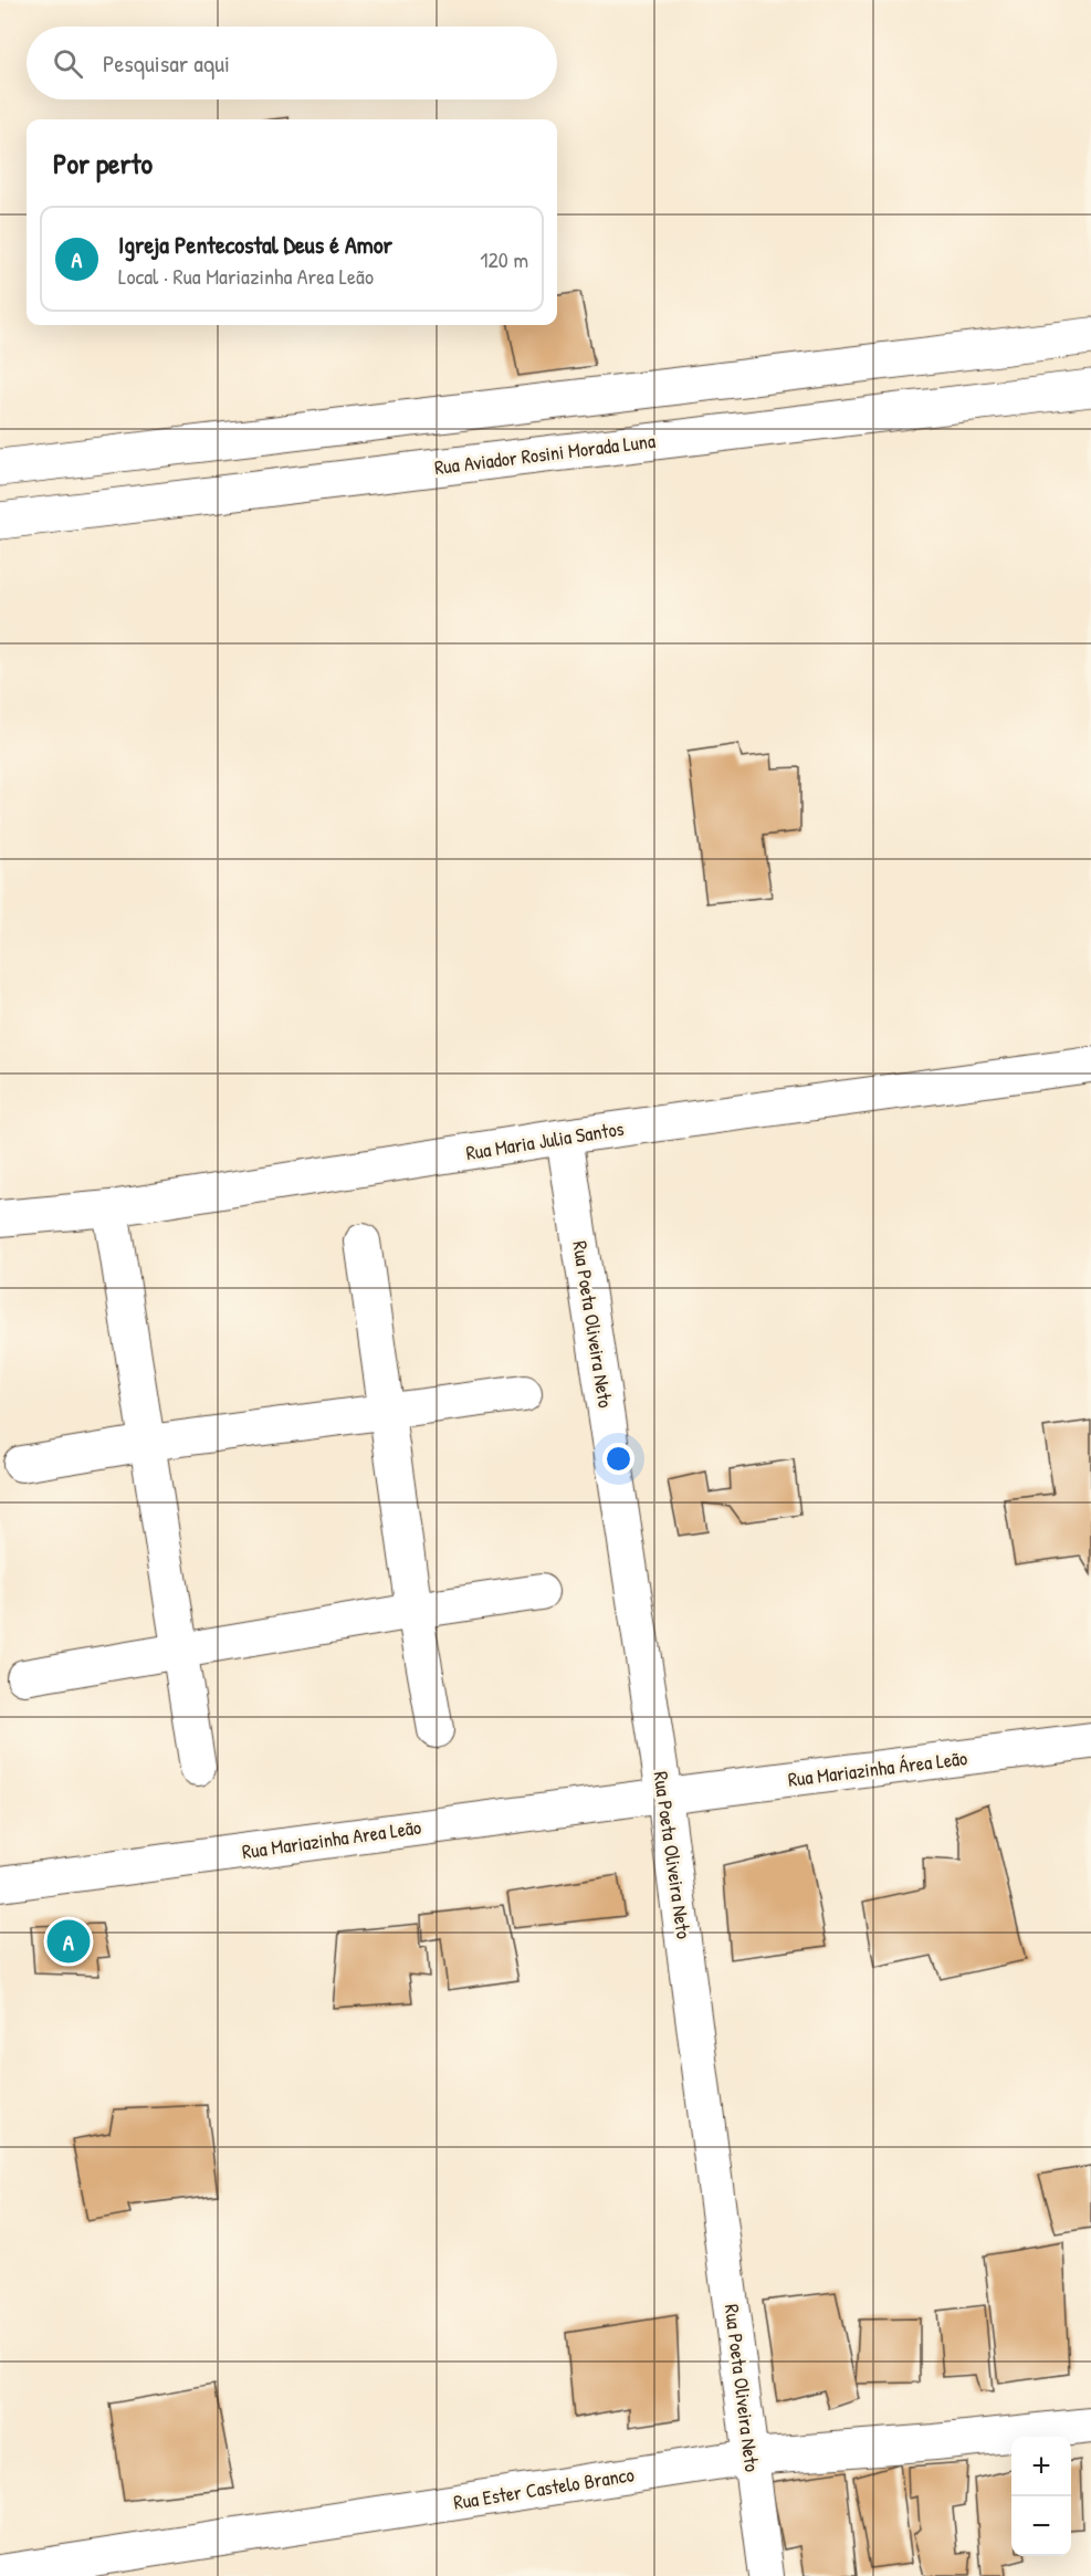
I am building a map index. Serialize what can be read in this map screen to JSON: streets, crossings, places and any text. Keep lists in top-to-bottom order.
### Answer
{
  "streets": {
    "street": [
      "Rua Aviador Rosini Morada Luna",
      "Rua Maria Julia Santos",
      "Rua Poeta Oliveira Neto",
      "Rua Mariazinha Área Leão",
      "Rua Mariazinha Area Leão",
      "Rua Ester Castelo Branco"
    ]
  },
  "crossings": [
    ["Rua Maria Julia Santos", "Rua Poeta Oliveira Neto"],
    ["Rua Poeta Oliveira Neto", "Rua Mariazinha Área Leão"],
    ["Rua Poeta Oliveira Neto", "Rua Mariazinha Area Leão"],
    ["Rua Poeta Oliveira Neto", "Rua Ester Castelo Branco"],
    ["Rua Mariazinha Área Leão", "Rua Mariazinha Area Leão"]
  ],
  "page": {
    "search": "Pesquisar aqui",
    "heading": "Por perto",
    "list": [
      {
        "mark": "A",
        "name": "Igreja Pentecostal Deus é Amor",
        "note": "Local · Rua Mariazinha Area Leão",
        "value": "120 m"
      }
    ],
    "pins": "A",
    "map_buttons": ["+", "−"]
  }
}
